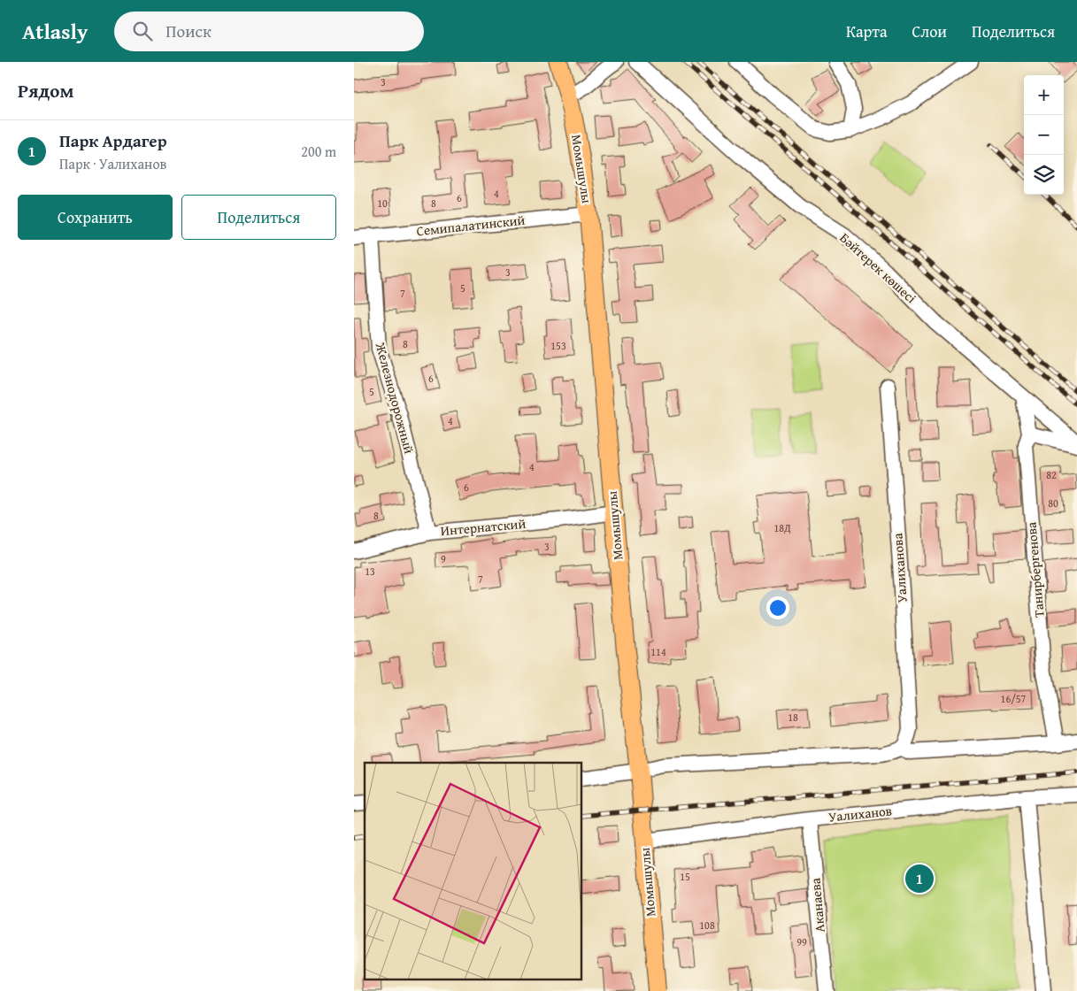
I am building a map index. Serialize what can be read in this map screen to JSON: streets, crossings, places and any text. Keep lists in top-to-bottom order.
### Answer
{
  "streets": {
    "main road": ["Момышулы"],
    "street": [
      "Семипалатинский",
      "Бәйтерек көшесі",
      "Железнодорожный",
      "Интернатский",
      "Уалиханова",
      "Танирбергенова",
      "Уалиханов",
      "Аканаева"
    ]
  },
  "crossings": [
    ["Момышулы", "Семипалатинский"],
    ["Момышулы", "Интернатский"],
    ["Момышулы", "Уалиханов"],
    ["Семипалатинский", "Железнодорожный"],
    ["Бәйтерек көшесі", "Танирбергенова"],
    ["Железнодорожный", "Интернатский"],
    ["Уалиханов", "Аканаева"]
  ],
  "house_numbers": [
    "3",
    "4",
    "6",
    "10",
    "8",
    "3",
    "5",
    "7",
    "8",
    "153",
    "6",
    "5",
    "4",
    "4",
    "82",
    "6",
    "80",
    "8",
    "18Д",
    "3",
    "9",
    "13",
    "7",
    "114",
    "16/57",
    "18",
    "15",
    "108",
    "99"
  ],
  "page": {
    "header": "Atlasly",
    "search": "Поиск",
    "nav": ["Карта", "Слои", "Поделиться"],
    "heading": "Рядом",
    "map_buttons": ["+", "−"],
    "list": [
      {
        "mark": "1",
        "name": "Парк Ардагер",
        "note": "Парк · Уалиханов",
        "value": "200 m"
      }
    ],
    "buttons": ["Сохранить", "Поделиться"],
    "pins": "1"
  }
}
